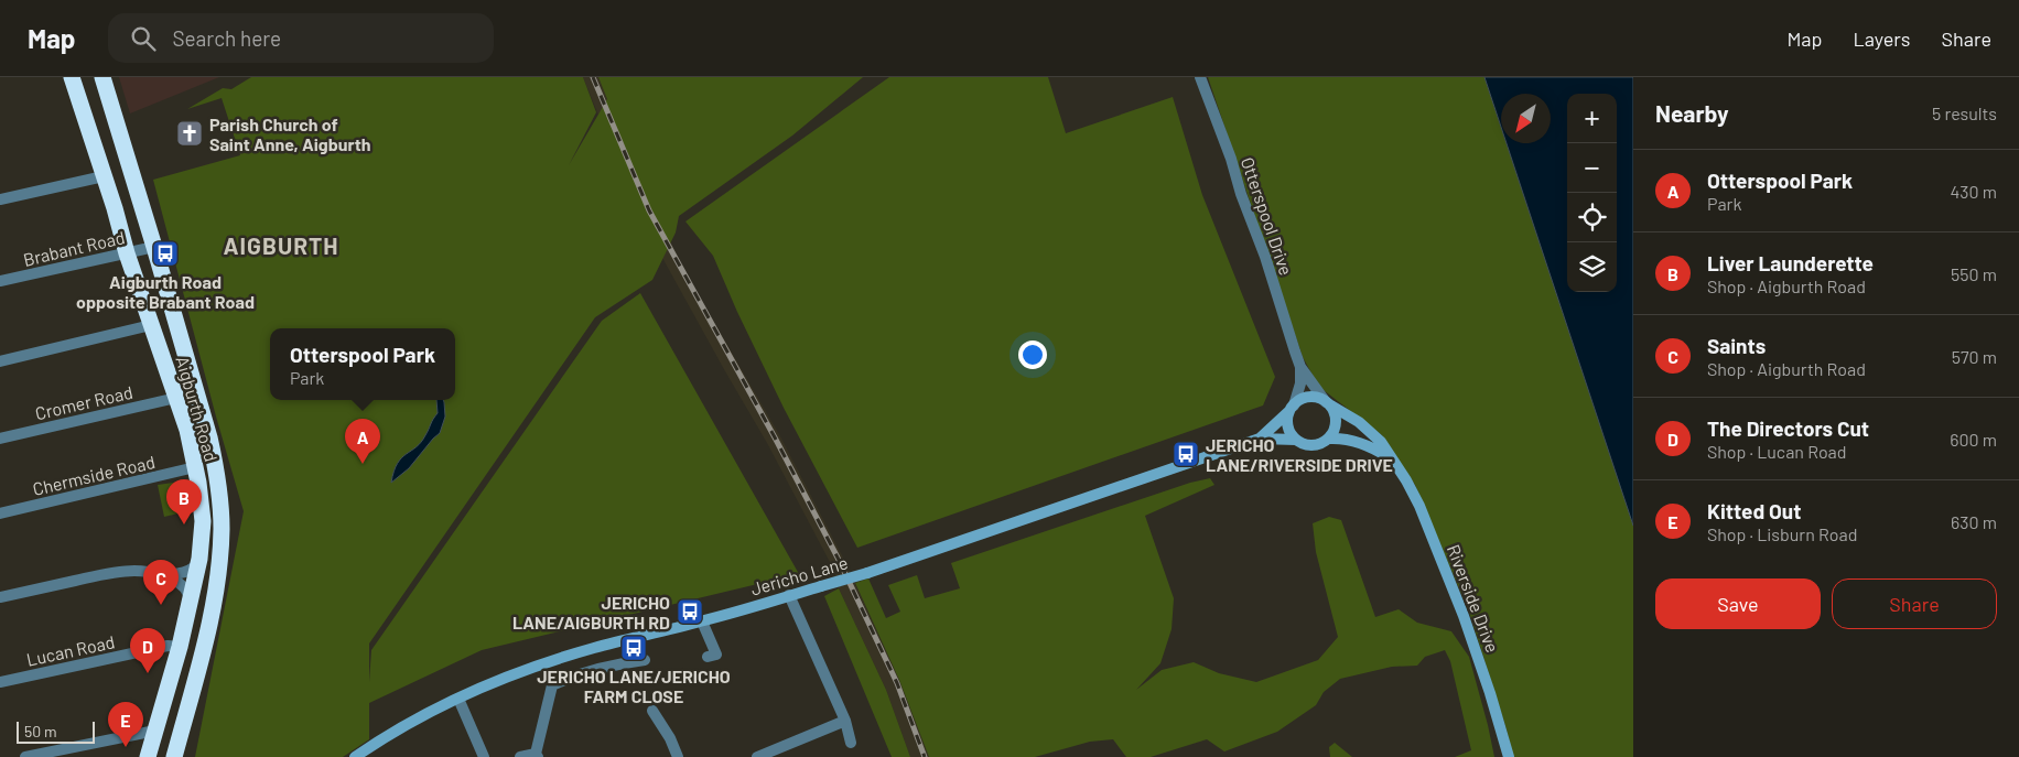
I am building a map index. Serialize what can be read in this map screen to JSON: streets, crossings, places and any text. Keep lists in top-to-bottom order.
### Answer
{
  "streets": {
    "highway": ["Aigburth Road"],
    "street": [
      "Otterspool Drive",
      "Brabant Road",
      "Cromer Road",
      "Chermside Road",
      "Jericho Lane",
      "Riverside Drive",
      "Lucan Road"
    ]
  },
  "crossings": [
    ["Otterspool Drive", "Jericho Lane"],
    ["Otterspool Drive", "Riverside Drive"],
    ["Brabant Road", "Aigburth Road"],
    ["Cromer Road", "Aigburth Road"],
    ["Aigburth Road", "Chermside Road"],
    ["Aigburth Road", "Lucan Road"],
    ["Jericho Lane", "Riverside Drive"]
  ],
  "districts": ["AIGBURTH"],
  "places": {
    "church": ["Parish Church of Saint Anne, Aigburth"],
    "bus stop": [
      "Aigburth Road opposite Brabant Road",
      "JERICHO LANE/RIVERSIDE DRIVE",
      "JERICHO LANE/AIGBURTH RD",
      "JERICHO LANE/JERICHO FARM CLOSE"
    ]
  },
  "scale_bar": "50 m",
  "north": "bottom left",
  "page": {
    "header": "Map",
    "search": "Search here",
    "nav": ["Map", "Layers", "Share"],
    "heading": ["Nearby", "5 results"],
    "map_buttons": ["+", "−"],
    "list": [
      {
        "mark": "A",
        "name": "Otterspool Park",
        "note": "Park",
        "value": "430 m"
      },
      {
        "mark": "B",
        "name": "Liver Launderette",
        "note": "Shop · Aigburth Road",
        "value": "550 m"
      },
      {
        "mark": "C",
        "name": "Saints",
        "note": "Shop · Aigburth Road",
        "value": "570 m"
      },
      {
        "mark": "D",
        "name": "The Directors Cut",
        "note": "Shop · Lucan Road",
        "value": "600 m"
      },
      {
        "mark": "E",
        "name": "Kitted Out",
        "note": "Shop · Lisburn Road",
        "value": "630 m"
      }
    ],
    "popup": ["Otterspool Park", "Park"],
    "pins": [
      "A",
      "B",
      "C",
      "D",
      "E"
    ],
    "buttons": ["Save", "Share"],
    "scale": "50 m"
  }
}
